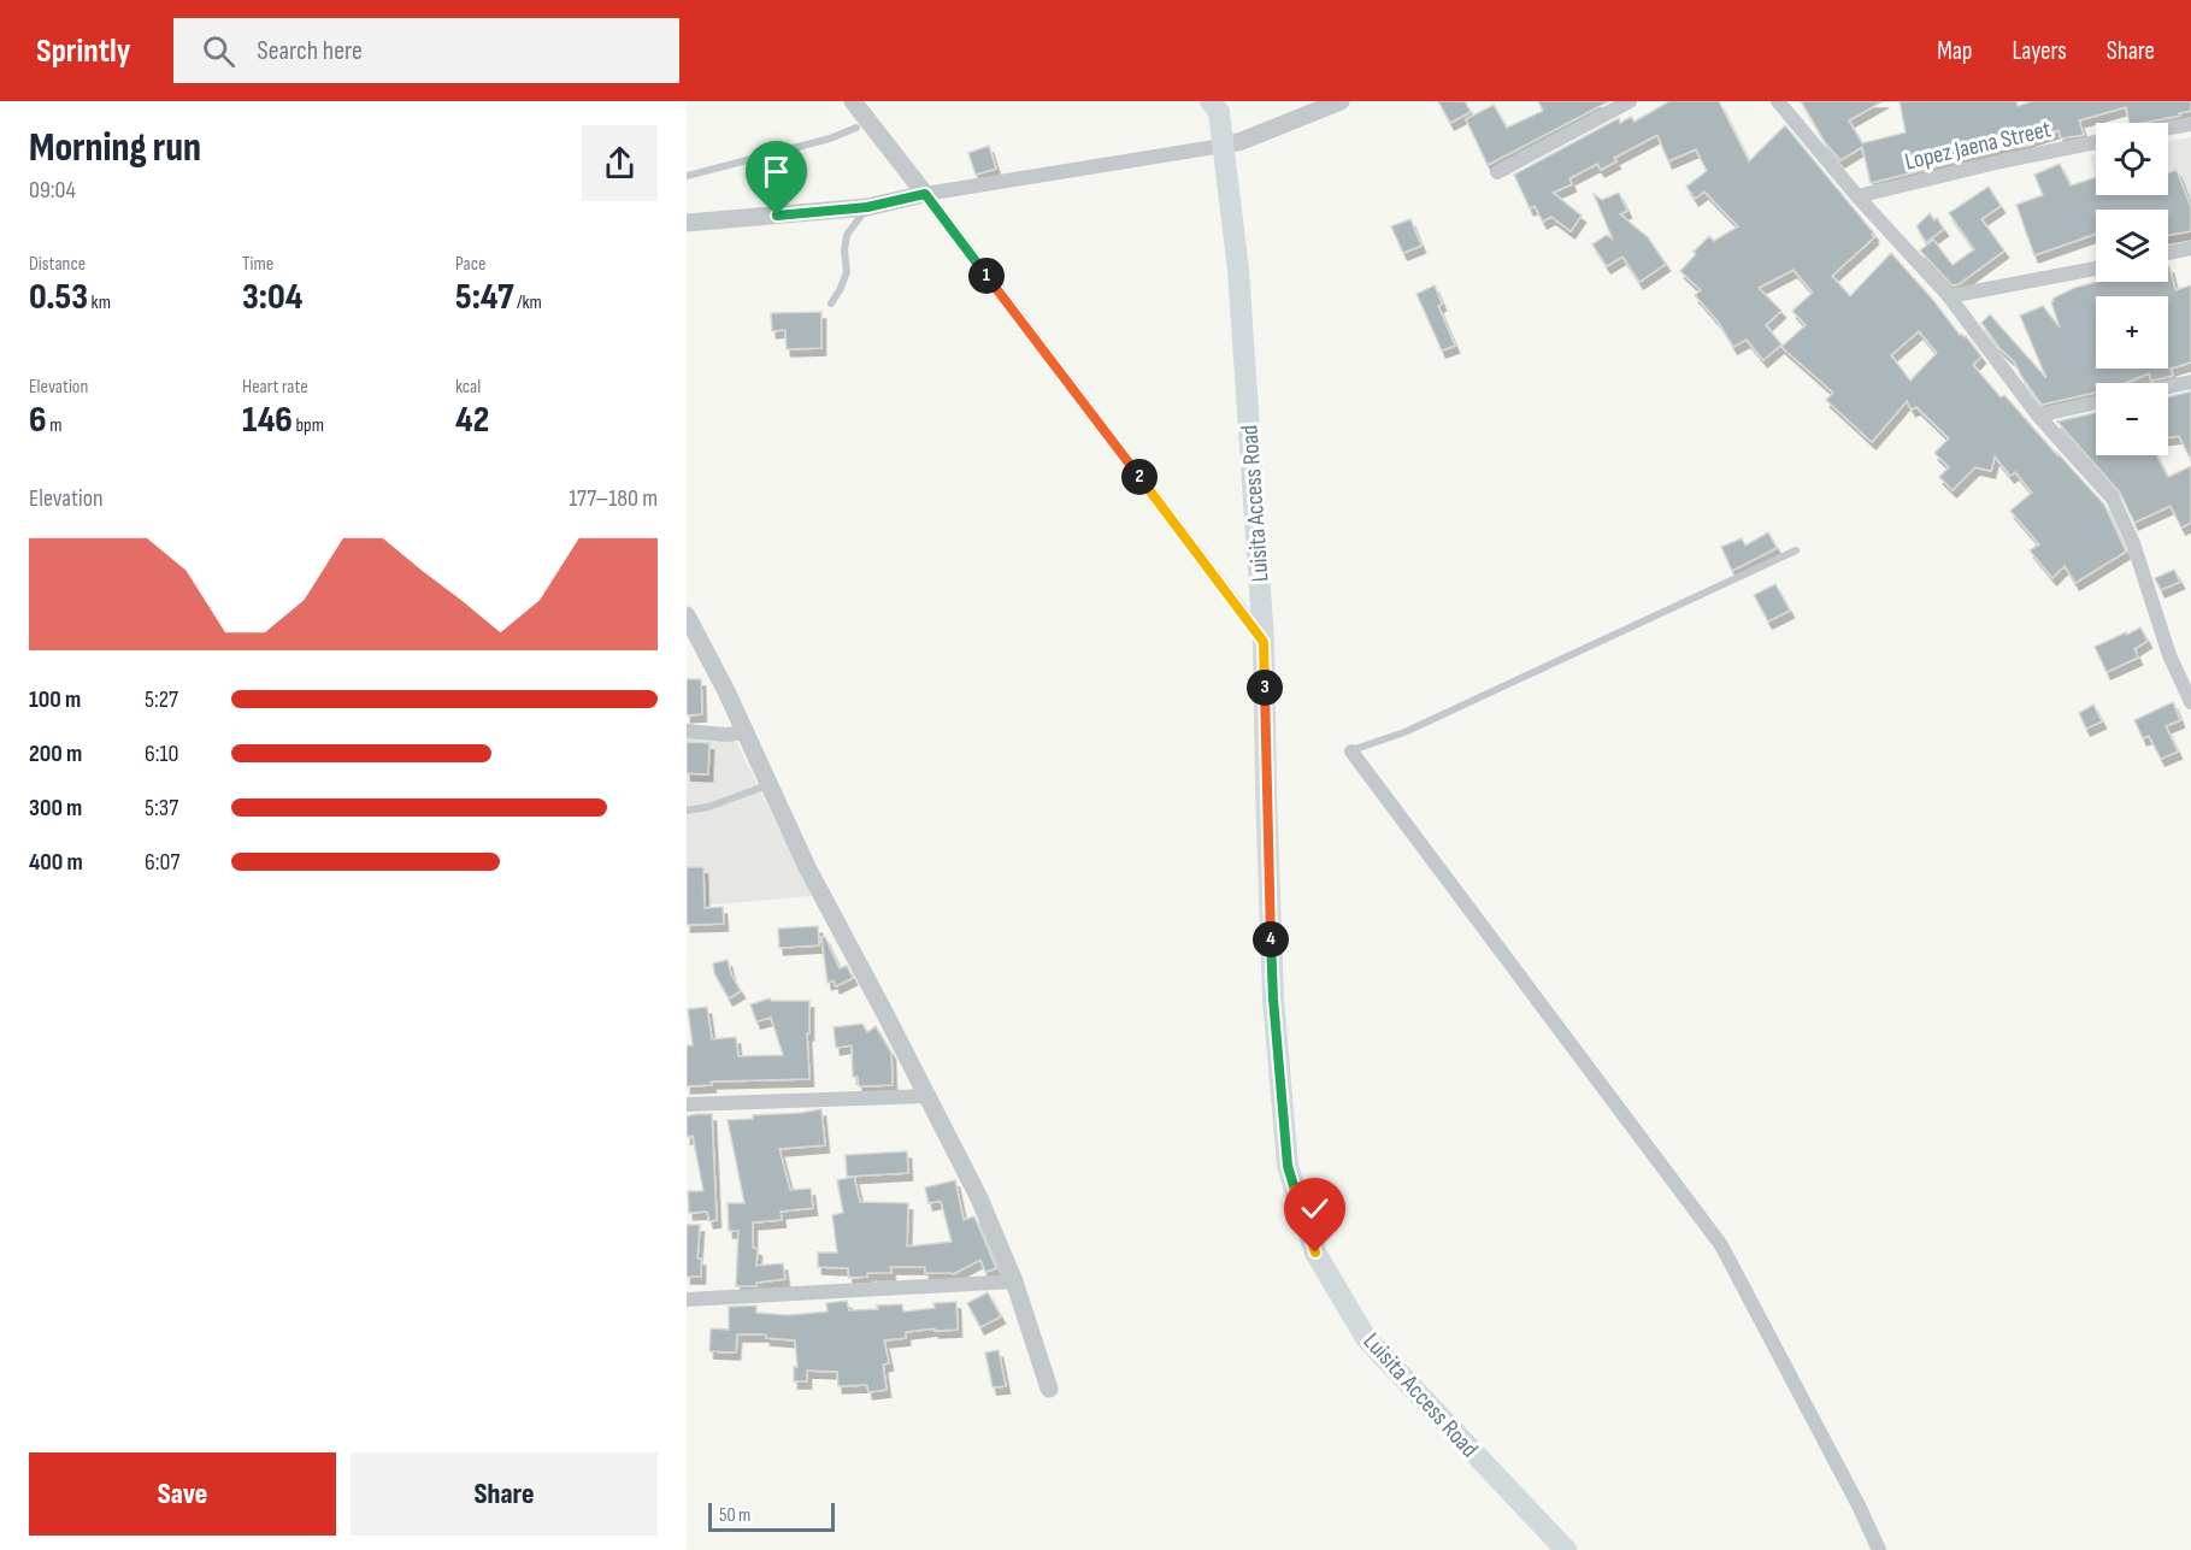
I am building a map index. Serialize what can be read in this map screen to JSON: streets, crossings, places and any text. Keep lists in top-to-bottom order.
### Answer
{
  "streets": {
    "main road": ["Luisita Access Road"],
    "street": ["Lopez Jaena Street"]
  },
  "scale_bar": "50 m",
  "page": {
    "header": "Sprintly",
    "search": "Search here",
    "nav": ["Map", "Layers", "Share"],
    "heading": ["Morning run", "09:04"],
    "map_buttons": ["+", "−"],
    "stats": [
      ["Distance", "0.53 km"],
      ["Time", "3:04"],
      ["Pace", "5:47 /km"],
      ["Elevation", "6 m"],
      ["Heart rate", "146 bpm"],
      ["kcal", "42"]
    ],
    "pins": [
      "1",
      "2",
      "3",
      "4"
    ],
    "chart": ["Elevation", "177–180 m"],
    "list": [
      {
        "name": "100 m",
        "note": "5:27"
      },
      {
        "name": "200 m",
        "note": "6:10"
      },
      {
        "name": "300 m",
        "note": "5:37"
      },
      {
        "name": "400 m",
        "note": "6:07"
      }
    ],
    "buttons": ["Save", "Share"],
    "scale": "50 m"
  }
}
